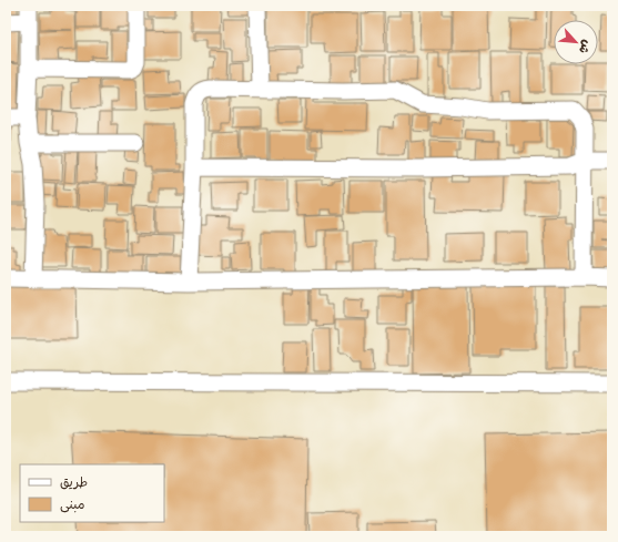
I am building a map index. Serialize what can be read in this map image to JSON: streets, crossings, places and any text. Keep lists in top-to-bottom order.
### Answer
{
  "legend": ["طريق", "مبنى"],
  "north": "bottom right"
}
